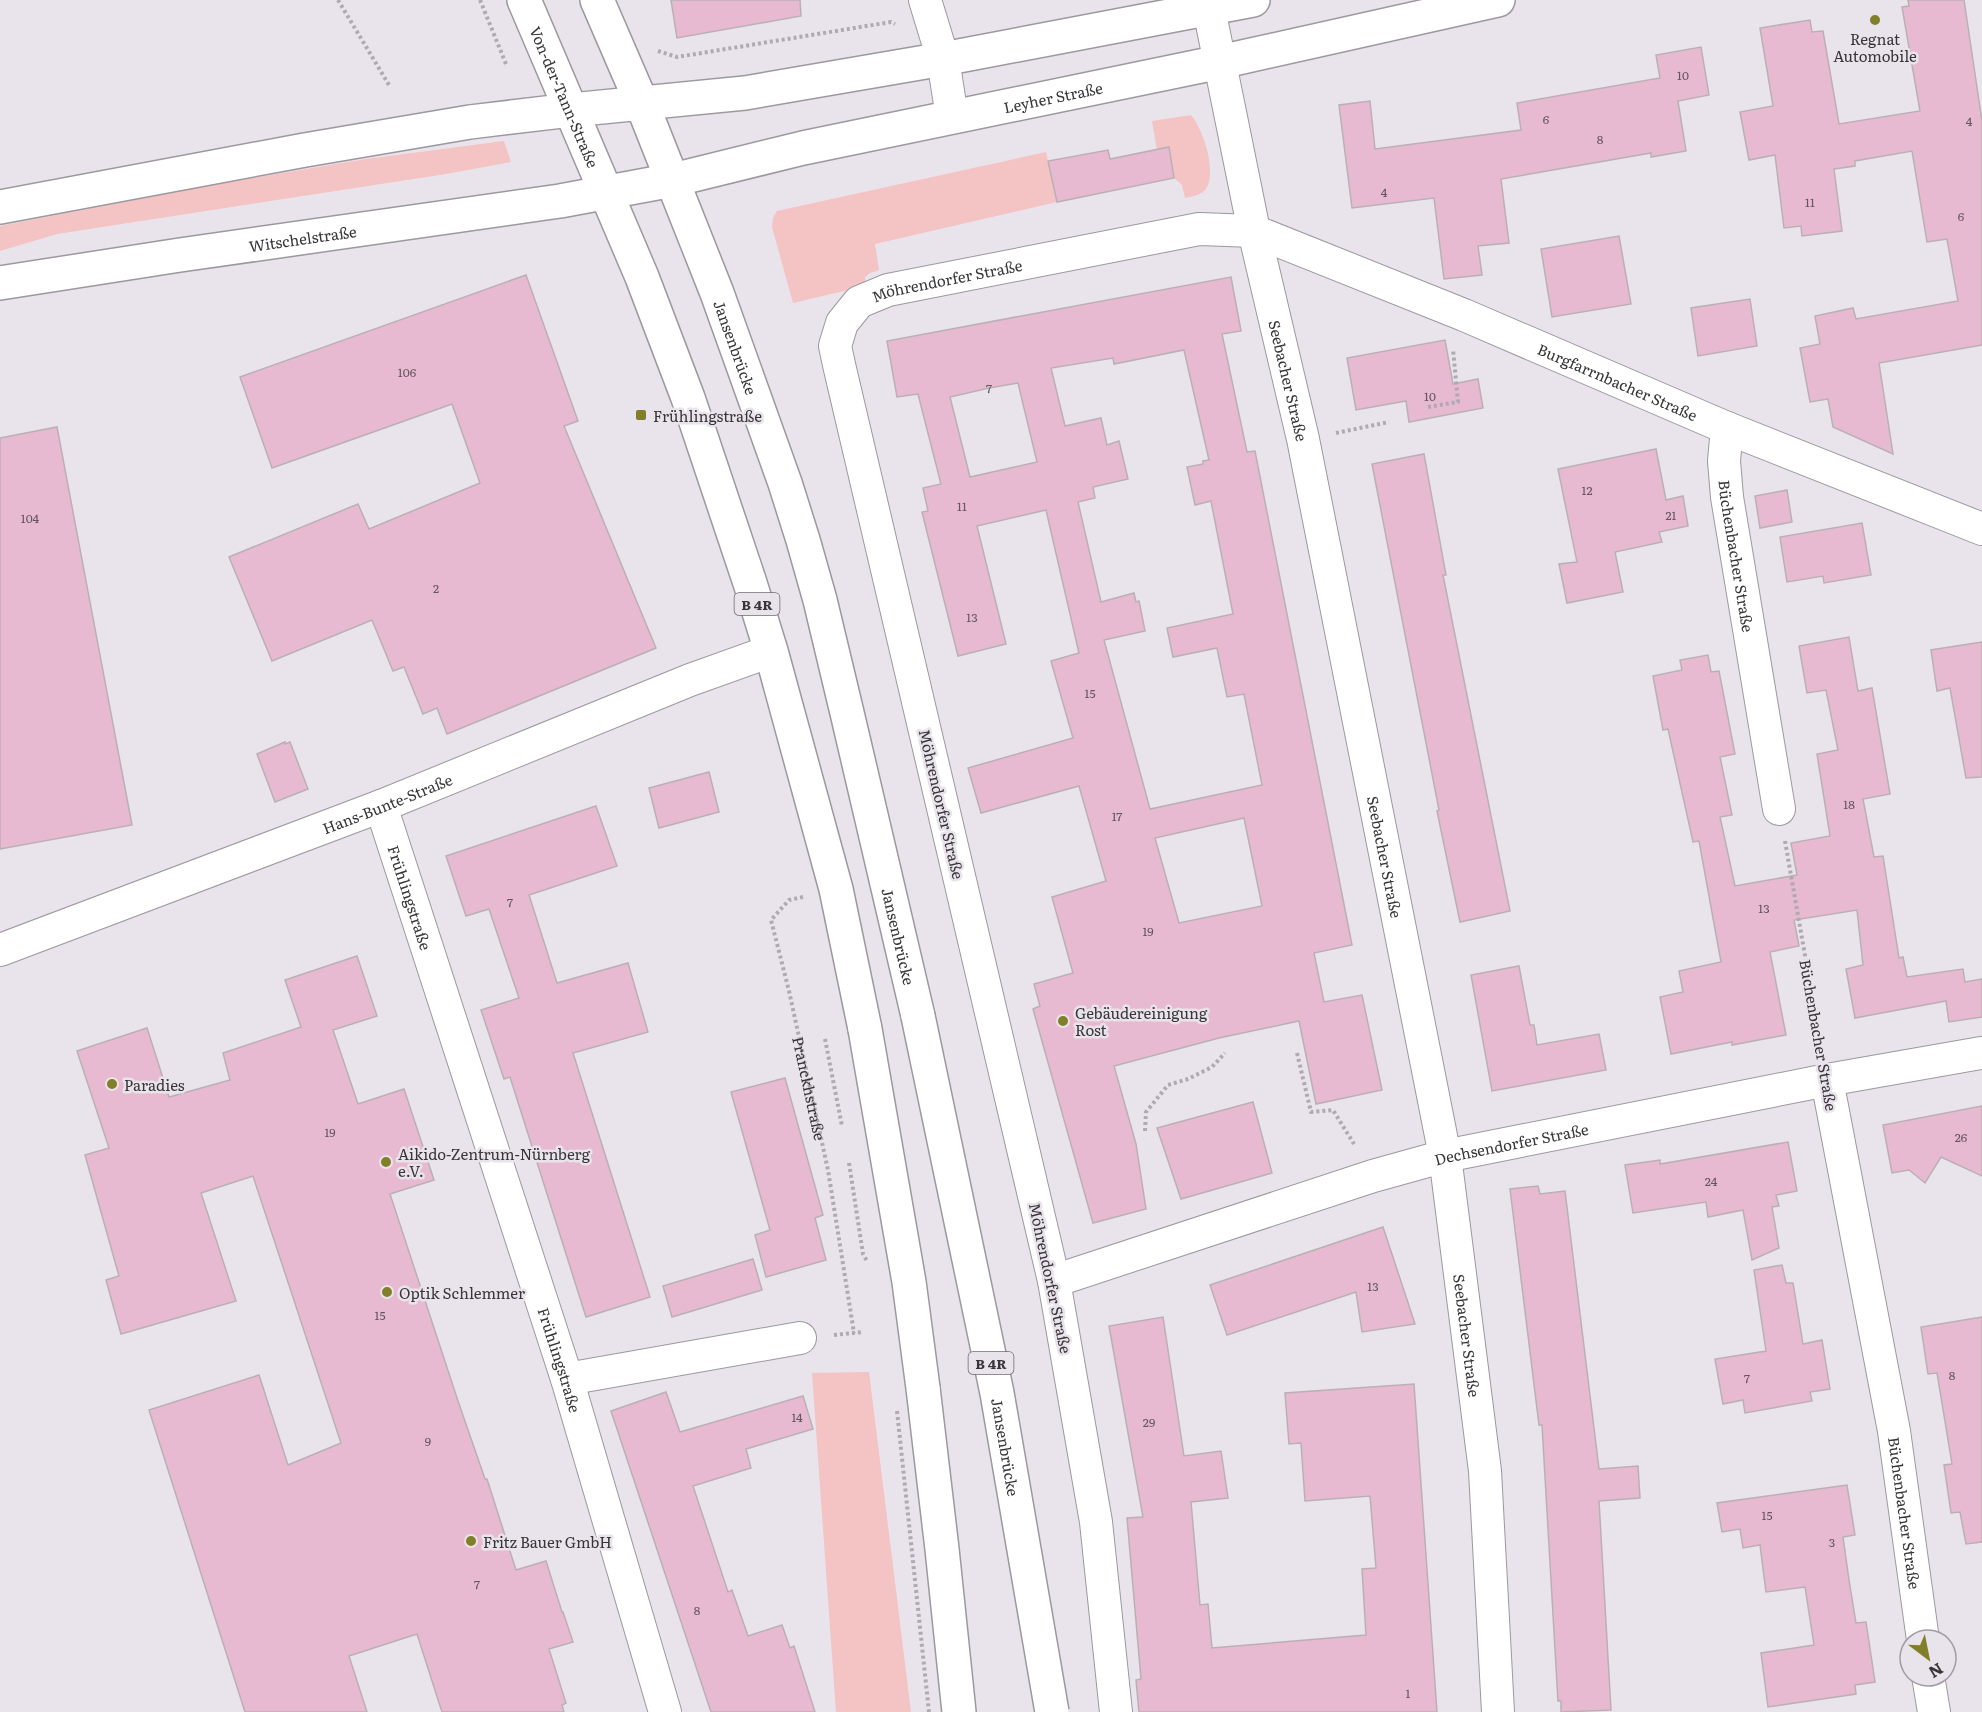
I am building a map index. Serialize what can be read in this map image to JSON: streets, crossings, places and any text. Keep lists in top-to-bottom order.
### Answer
{
  "streets": {
    "main road": [
      "Von-der-Tann-Straße",
      "Leyher Straße",
      "Witschelstraße",
      "Jansenbrücke",
      "B 4R"
    ],
    "street": [
      "Möhrendorfer Straße",
      "Seebacher Straße",
      "Burgfarrnbacher Straße",
      "Büchenbacher Straße",
      "Hans-Bunte-Straße",
      "Frühlingstraße",
      "Dechsendorfer Straße"
    ],
    "path": ["Pranckhstraße"]
  },
  "crossings": [
    ["Von-der-Tann-Straße", "Leyher Straße"],
    ["Von-der-Tann-Straße", "Witschelstraße"],
    ["Von-der-Tann-Straße", "B 4R"],
    ["Leyher Straße", "Witschelstraße"],
    ["Leyher Straße", "Jansenbrücke"],
    ["Leyher Straße", "Seebacher Straße"],
    ["Leyher Straße", "B 4R"],
    ["Witschelstraße", "B 4R"],
    ["Möhrendorfer Straße", "Seebacher Straße"],
    ["Möhrendorfer Straße", "Burgfarrnbacher Straße"],
    ["Möhrendorfer Straße", "Dechsendorfer Straße"],
    ["Jansenbrücke", "B 4R"],
    ["Seebacher Straße", "Burgfarrnbacher Straße"],
    ["Seebacher Straße", "Dechsendorfer Straße"],
    ["Burgfarrnbacher Straße", "Büchenbacher Straße"],
    ["Büchenbacher Straße", "Dechsendorfer Straße"],
    ["B 4R", "Hans-Bunte-Straße"],
    ["B 4R", "Pranckhstraße"],
    ["Hans-Bunte-Straße", "Frühlingstraße"]
  ],
  "places": {
    "other": [
      "Regnat Automobile",
      "Gebäudereinigung Rost",
      "Paradies",
      "Aikido-Zentrum-Nürnberg e.V.",
      "Optik Schlemmer",
      "Fritz Bauer GmbH"
    ],
    "transit": ["Frühlingstraße"]
  },
  "house_numbers": [
    "10",
    "6",
    "4",
    "8",
    "4",
    "11",
    "6",
    "106",
    "7",
    "10",
    "12",
    "11",
    "21",
    "104",
    "2",
    "13",
    "15",
    "18",
    "17",
    "7",
    "13",
    "19",
    "19",
    "26",
    "24",
    "13",
    "15",
    "8",
    "7",
    "14",
    "29",
    "9",
    "15",
    "3",
    "7",
    "8",
    "1"
  ],
  "north": "bottom right"
}
